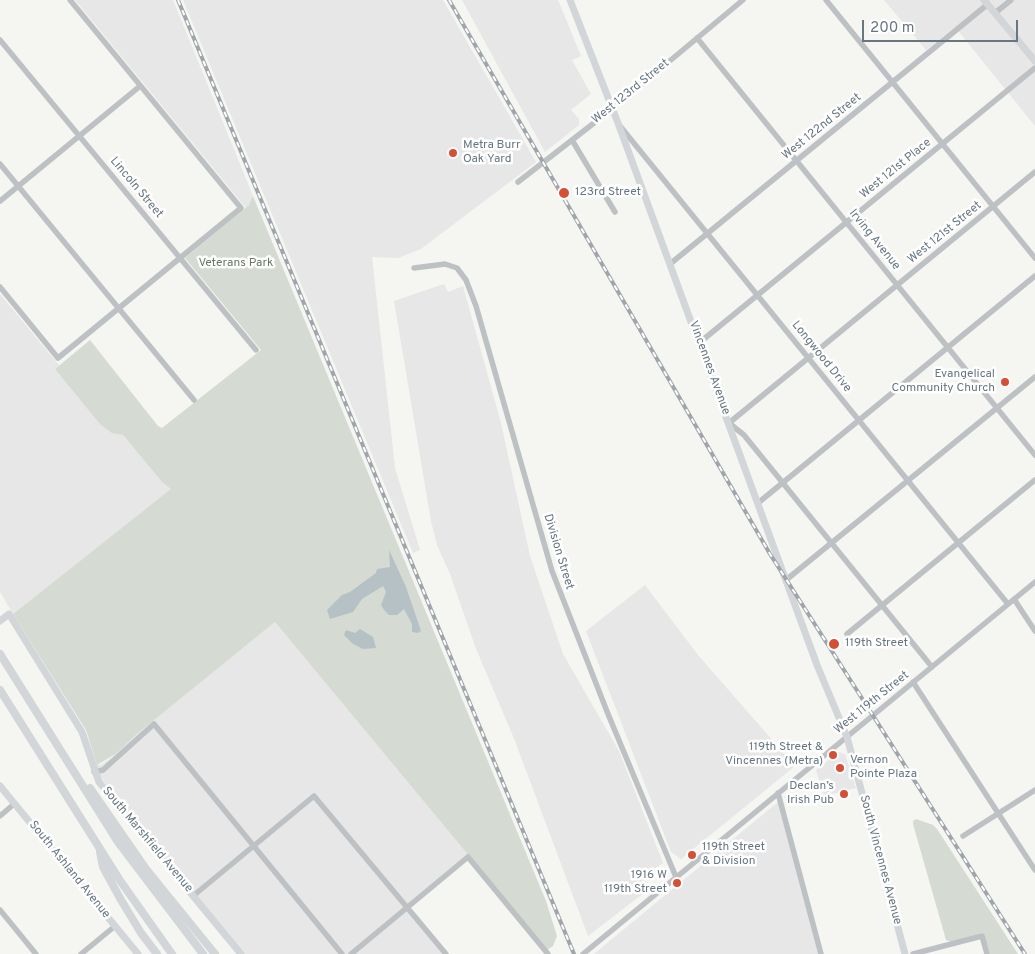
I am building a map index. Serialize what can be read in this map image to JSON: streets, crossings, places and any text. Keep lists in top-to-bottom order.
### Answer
{
  "streets": {
    "main road": [
      "Vincennes Avenue",
      "South Marshfield Avenue",
      "South Vincennes Avenue",
      "South Ashland Avenue"
    ],
    "street": [
      "West 123rd Street",
      "West 122nd Street",
      "West 121st Place",
      "Lincoln Street",
      "West 121st Street",
      "Irving Avenue",
      "Longwood Drive",
      "Division Street",
      "West 119th Street"
    ]
  },
  "crossings": [
    ["West 123rd Street", "Irving Avenue"],
    ["West 123rd Street", "Vincennes Avenue"],
    ["West 122nd Street", "Irving Avenue"],
    ["West 122nd Street", "Longwood Drive"],
    ["West 122nd Street", "Vincennes Avenue"],
    ["West 121st Place", "Irving Avenue"],
    ["West 121st Place", "Longwood Drive"],
    ["West 121st Place", "Vincennes Avenue"],
    ["West 121st Street", "Irving Avenue"],
    ["West 121st Street", "Longwood Drive"],
    ["West 121st Street", "Vincennes Avenue"],
    ["Longwood Drive", "Vincennes Avenue"],
    ["Longwood Drive", "West 119th Street"],
    ["Vincennes Avenue", "West 119th Street"],
    ["Vincennes Avenue", "South Vincennes Avenue"],
    ["Division Street", "West 119th Street"],
    ["West 119th Street", "South Vincennes Avenue"]
  ],
  "parks": ["Veterans Park"],
  "places": [
    "Metra Burr Oak Yard",
    "123rd Street",
    "Evangelical Community Church",
    "119th Street",
    "119th Street & Vincennes (Metra)",
    "Vernon Pointe Plaza",
    "Declan’s Irish Pub",
    "119th Street & Division",
    "1916 W 119th Street"
  ],
  "scale_bar": "200 m"
}
